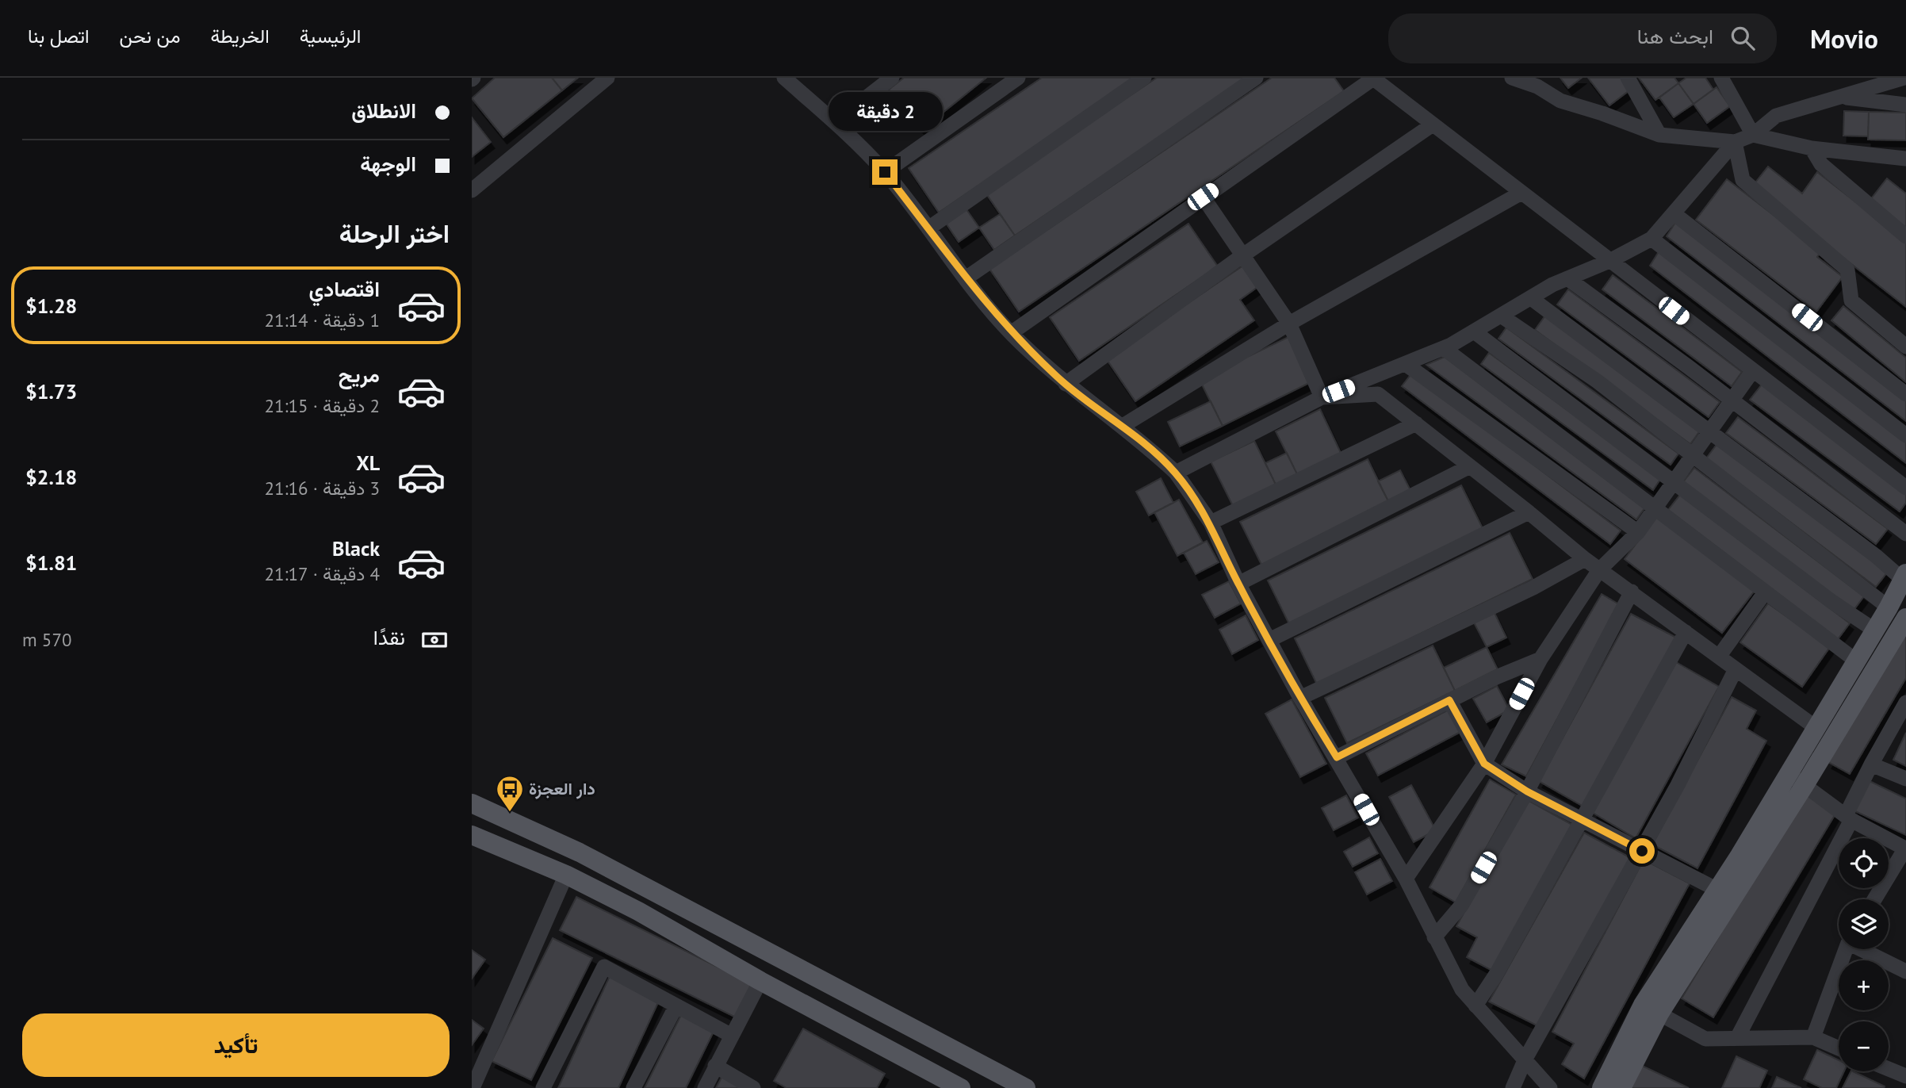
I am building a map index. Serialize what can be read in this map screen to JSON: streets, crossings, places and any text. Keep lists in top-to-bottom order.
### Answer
{
  "places": {
    "bus stop": ["دار العجزة"]
  },
  "page": {
    "header": "Movio",
    "search": "ابحث هنا",
    "nav": [
      "الرئيسية",
      "الخريطة",
      "من نحن",
      "اتصل بنا"
    ],
    "banner": ["الانطلاق", "الوجهة"],
    "bubble": "2 دقيقة",
    "heading": "اختر الرحلة",
    "list": [
      {
        "name": "اقتصادي",
        "note": "1 دقيقة · 21:14",
        "value": "$1.28"
      },
      {
        "name": "مريح",
        "note": "2 دقيقة · 21:15",
        "value": "$1.73"
      },
      {
        "name": "XL",
        "note": "3 دقيقة · 21:16",
        "value": "$2.18"
      },
      {
        "name": "Black",
        "note": "4 دقيقة · 21:17",
        "value": "$1.81"
      }
    ],
    "pay": ["نقدًا", "570 m"],
    "map_buttons": ["+", "−"],
    "buttons": "تأكيد"
  }
}
